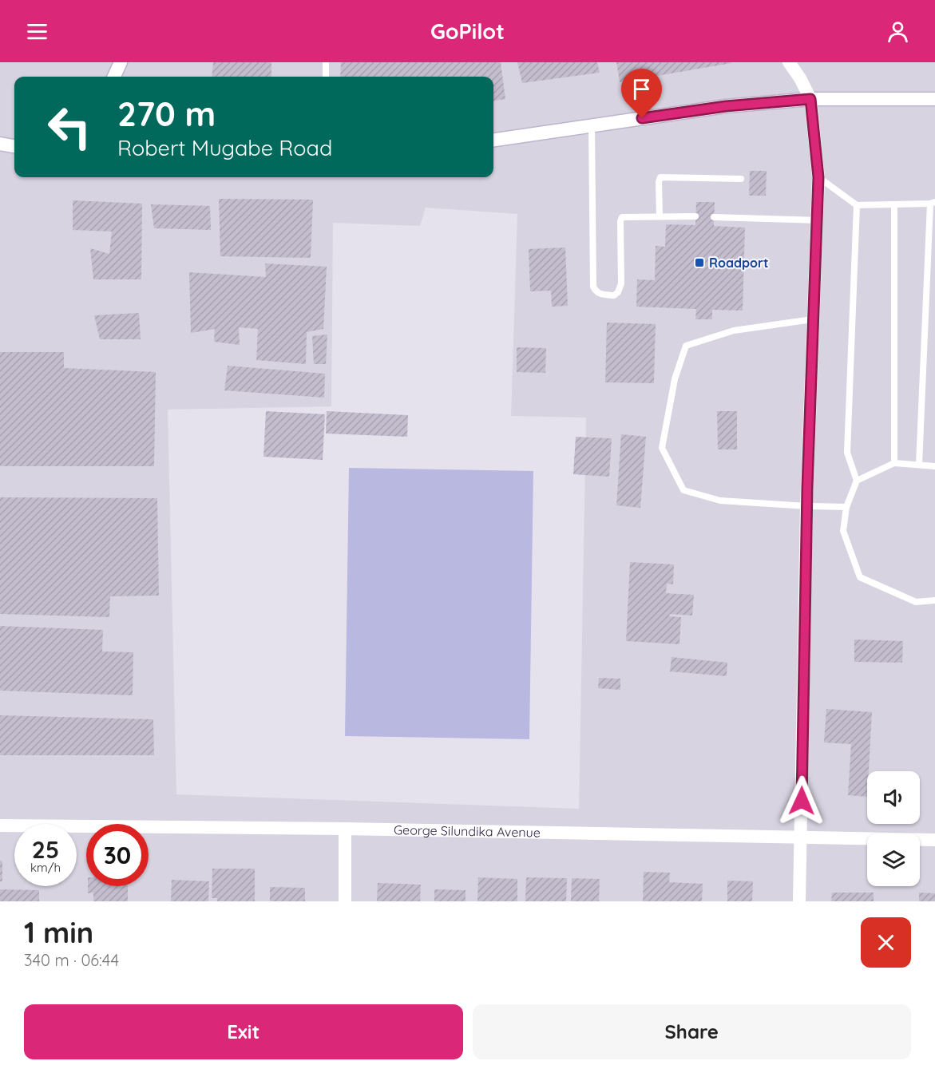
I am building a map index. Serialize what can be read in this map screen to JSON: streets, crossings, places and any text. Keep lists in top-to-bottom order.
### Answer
{
  "streets": {
    "street": ["George Silundika Avenue"]
  },
  "places": {
    "transit": ["Roadport"]
  },
  "page": {
    "header": "GoPilot",
    "turn": ["270 m", "Robert Mugabe Road"],
    "speed": "25 km/h",
    "limit": "30",
    "heading": ["1 min", "340 m · 06:44"],
    "buttons": ["Exit", "Share"]
  }
}
